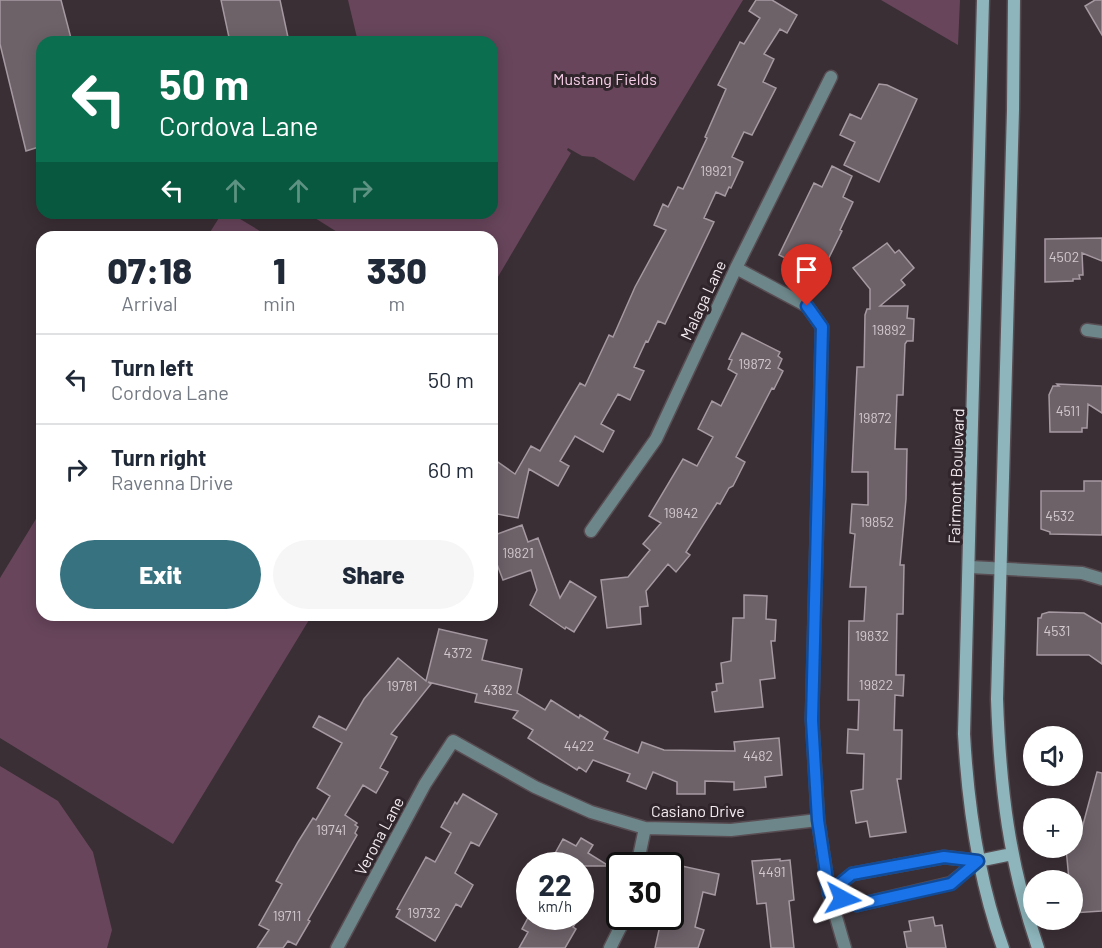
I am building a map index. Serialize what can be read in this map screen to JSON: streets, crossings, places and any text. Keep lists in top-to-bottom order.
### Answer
{
  "streets": {
    "main road": ["Fairmont Boulevard"],
    "street": ["Malaga Lane", "Casiano Drive", "Verona Lane"]
  },
  "crossings": [
    ["Casiano Drive", "Verona Lane"]
  ],
  "parks": ["Mustang Fields"],
  "house_numbers": [
    "19921",
    "4502",
    "19892",
    "19872",
    "4511",
    "19872",
    "19842",
    "4532",
    "19852",
    "19821",
    "4531",
    "19832",
    "4372",
    "19822",
    "19781",
    "4382",
    "4422",
    "4482",
    "19741",
    "4491",
    "19732",
    "19711"
  ],
  "page": {
    "turn": ["50 m", "Cordova Lane"],
    "eta": [
      "07:18",
      "Arrival",
      "1",
      "min",
      "330",
      "m"
    ],
    "list": [
      {
        "name": "Turn left",
        "note": "Cordova Lane",
        "value": "50 m"
      },
      {
        "name": "Turn right",
        "note": "Ravenna Drive",
        "value": "60 m"
      }
    ],
    "buttons": ["Exit", "Share"],
    "map_buttons": ["+", "−"],
    "speed": "22 km/h",
    "limit": "30"
  }
}
